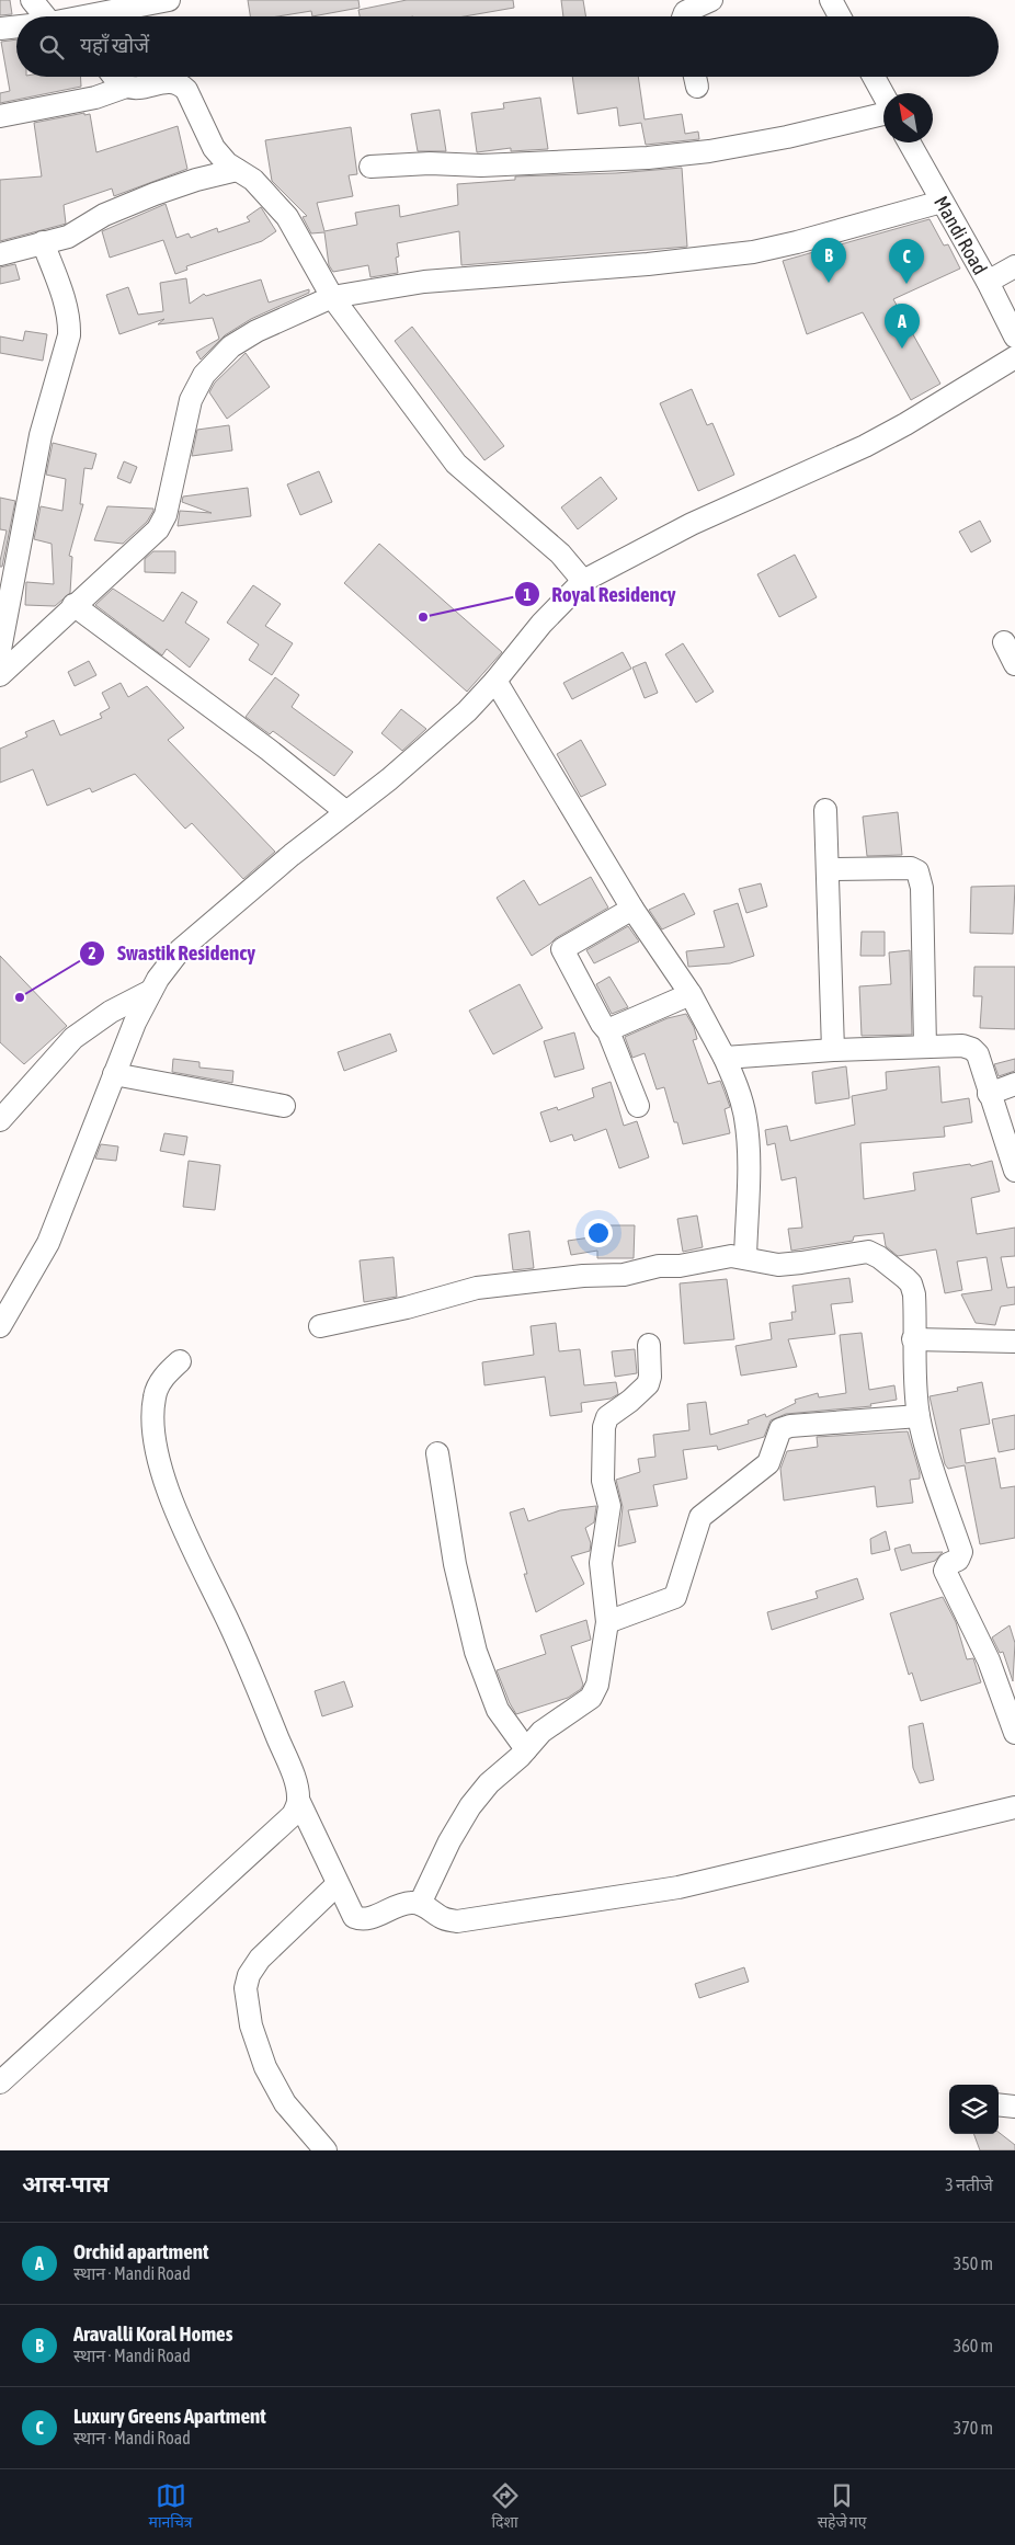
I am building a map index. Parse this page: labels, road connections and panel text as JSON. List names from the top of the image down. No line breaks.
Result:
{"streets":{"street":["Mandi Road"]},"places":["Royal Residency","Swastik Residency"],"north":"top left","page":{"search":"यहाँ खोजें","pins":["B","C","A"],"heading":["आस-पास","3 नतीजे"],"list":[{"mark":"A","name":"Orchid apartment","note":"स्थान · Mandi Road","value":"350 m"},{"mark":"B","name":"Aravalli Koral Homes","note":"स्थान · Mandi Road","value":"360 m"},{"mark":"C","name":"Luxury Greens Apartment","note":"स्थान · Mandi Road","value":"370 m"}],"nav":["मानचित्र","दिशा","सहेजे गए"]}}
